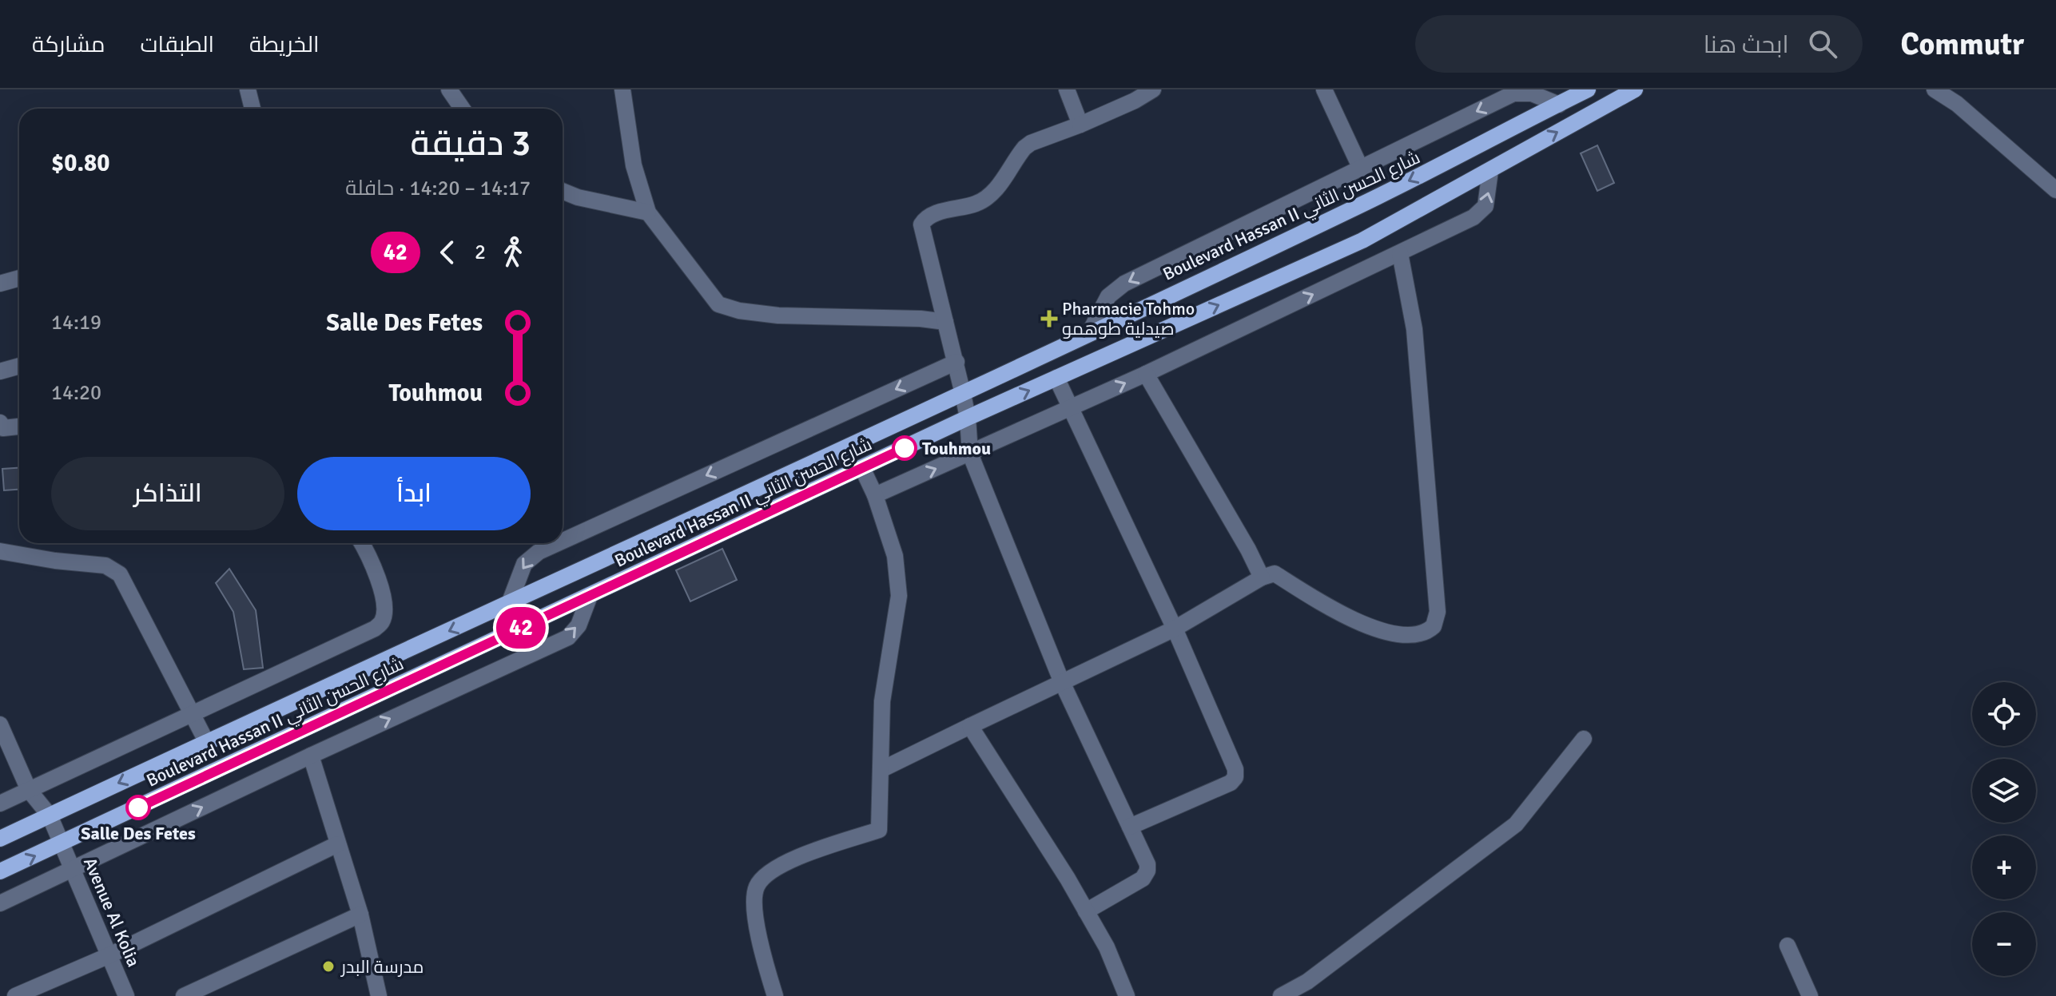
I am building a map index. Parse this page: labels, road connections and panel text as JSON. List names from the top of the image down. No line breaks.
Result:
{"streets":{"main road":["Boulevard Hassan II شارع الحسن الثاني"],"street":["Avenue Al Kolia"]},"crossings":[["Boulevard Hassan II شارع الحسن الثاني","Avenue Al Kolia"]],"places":{"health":["Pharmacie Tohmo صيدلية طوهمو"],"other":["Touhmou","Salle Des Fetes","مدرسة البدر"]},"lines":["bus line 42"],"page":{"header":"Commutr","search":"ابحث هنا","nav":["الخريطة","الطبقات","مشاركة"],"on_map":"42","heading":["3 دقيقة","14:17 – 14:20 · حافلة","$0.80"],"legs":["2","42"],"list":[{"name":"Salle Des Fetes","value":"14:19"},{"name":"Touhmou","value":"14:20"}],"buttons":["ابدأ","التذاكر"],"map_buttons":["+","−"]}}
